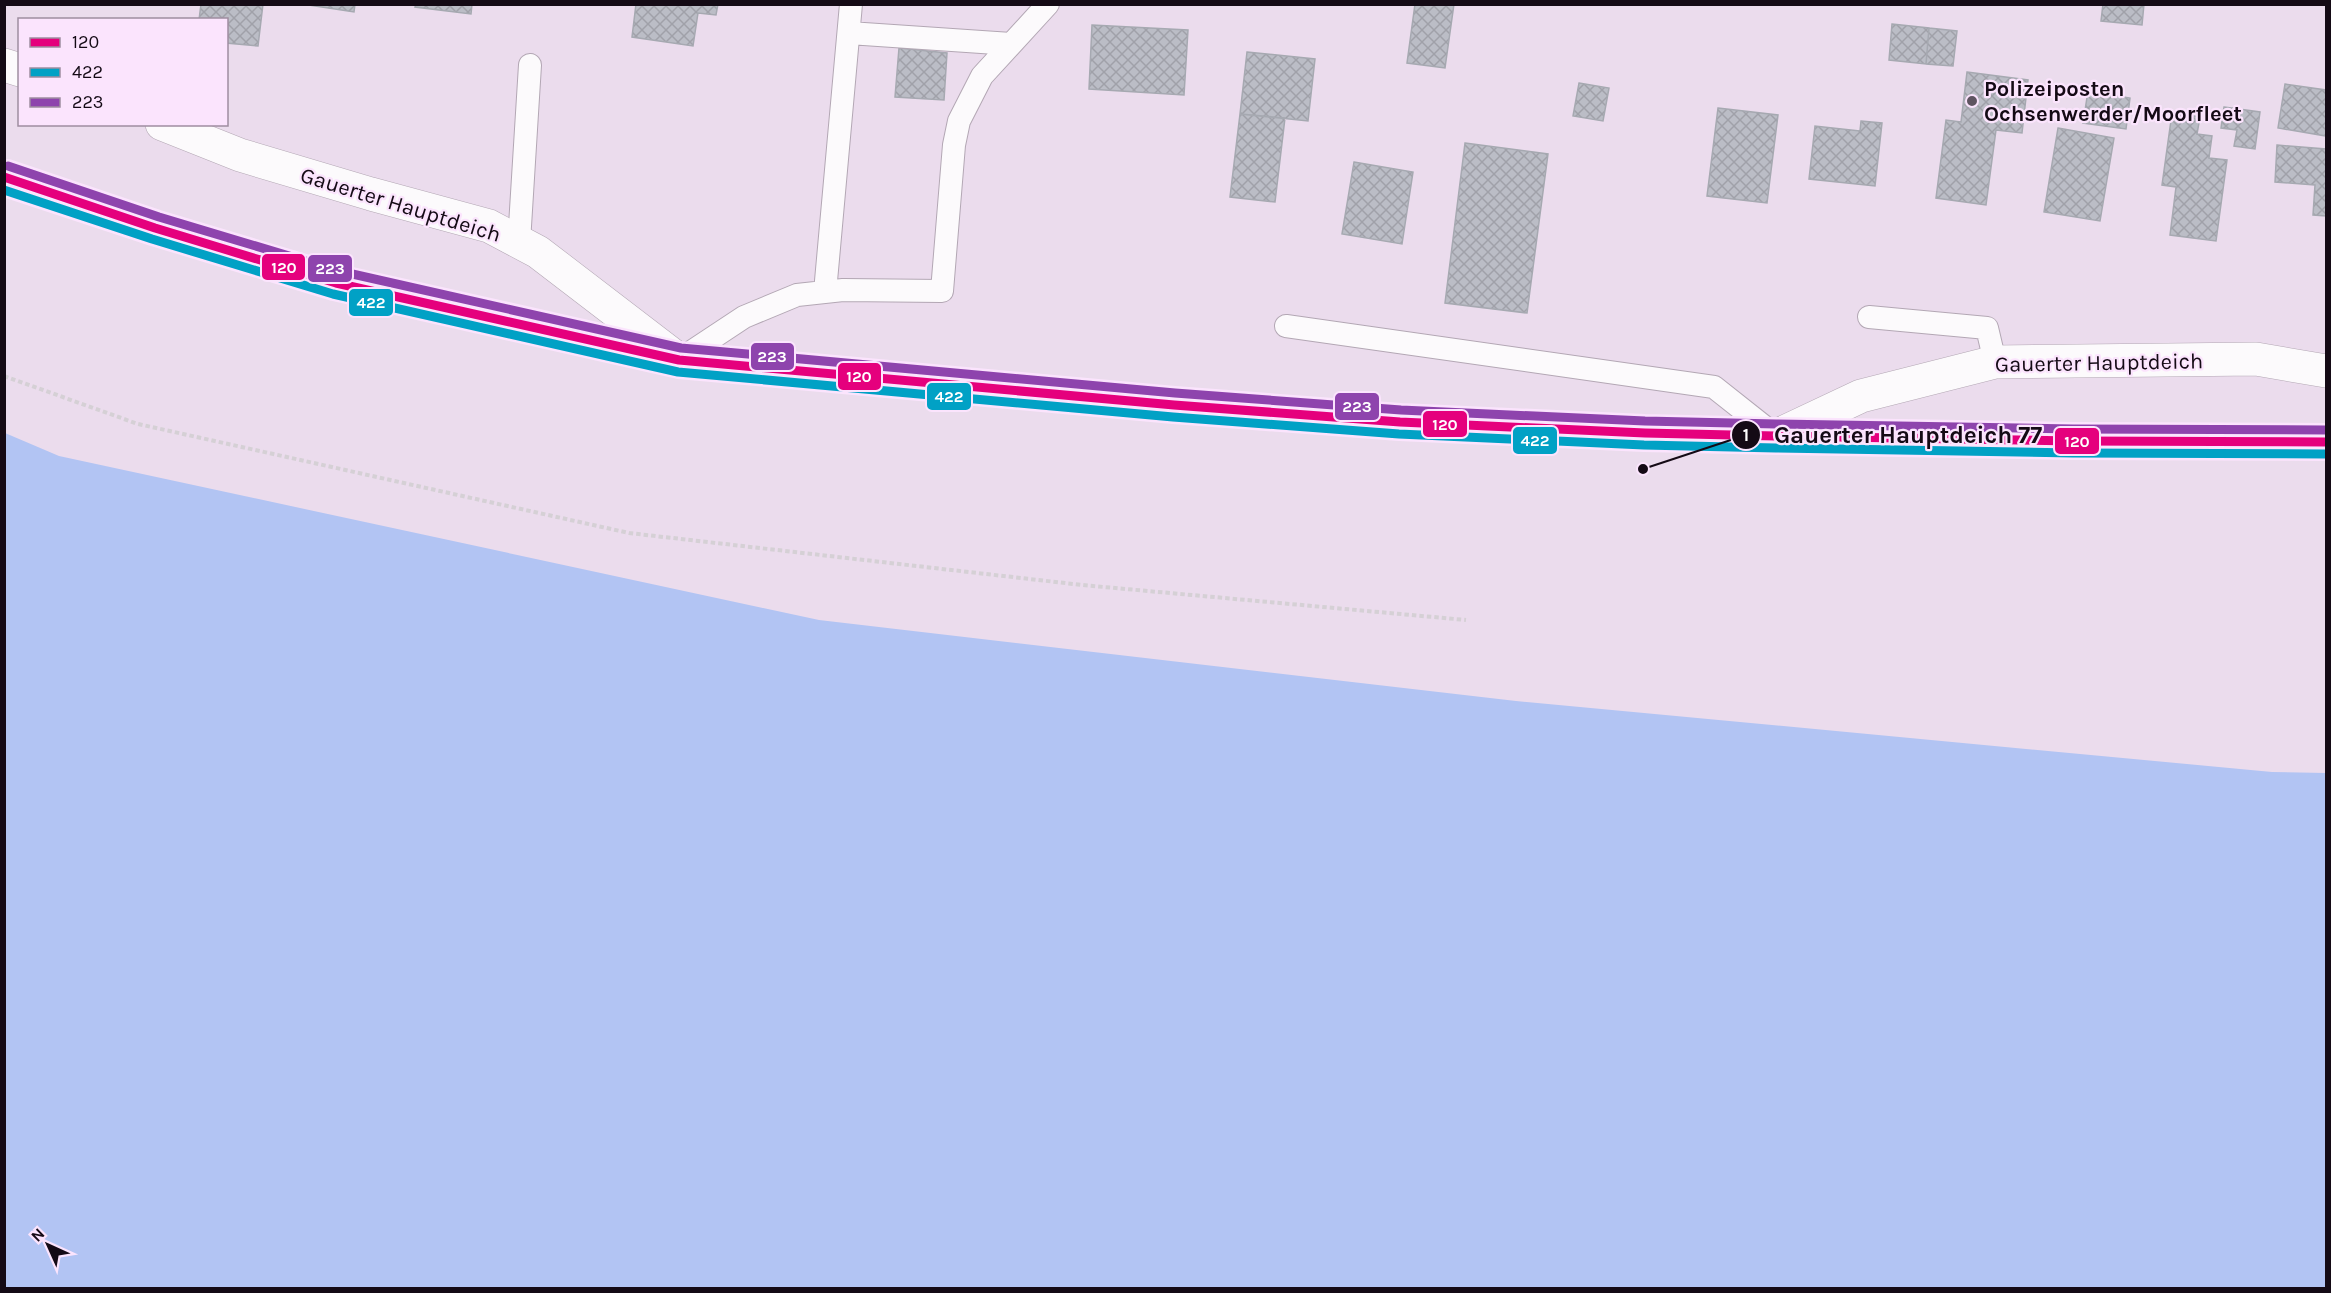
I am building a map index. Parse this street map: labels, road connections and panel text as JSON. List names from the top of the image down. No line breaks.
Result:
{"streets":{"street":["Gauerter Hauptdeich"]},"places":["Polizeiposten Ochsenwerder/Moorfleet","Gauerter Hauptdeich 77"],"lines":["transit line 223","transit line 120","transit line 422"],"legend":["120","422","223"],"north":"top left"}
